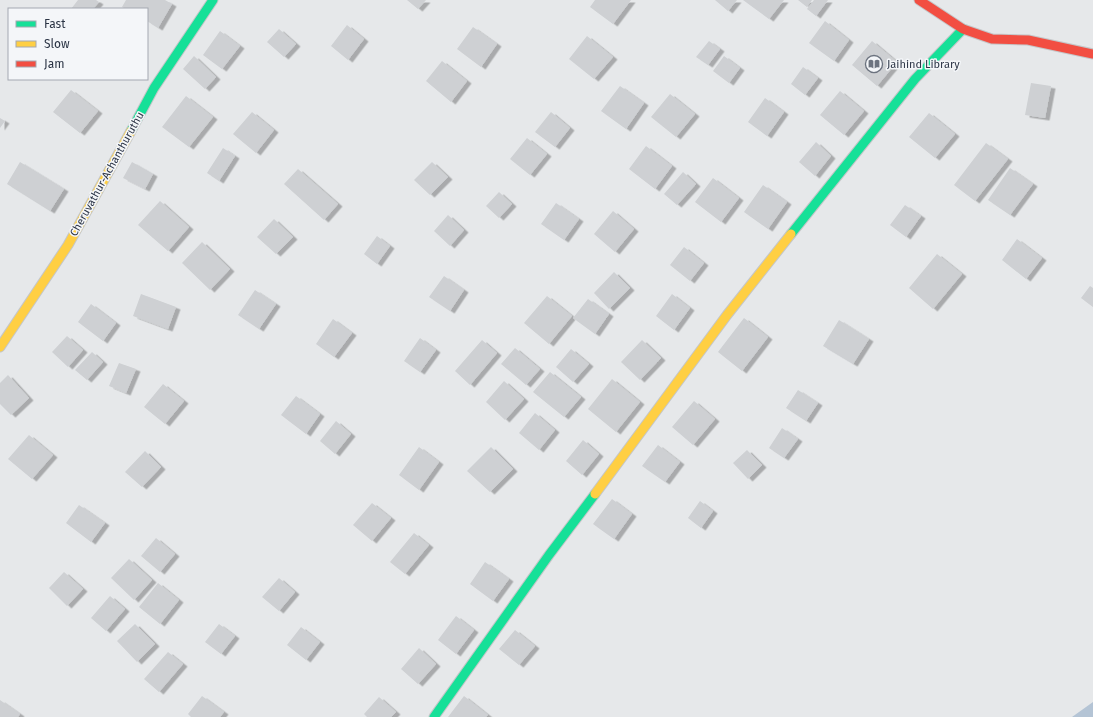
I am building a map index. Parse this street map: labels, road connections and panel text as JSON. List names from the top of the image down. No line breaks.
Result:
{"streets":{"street":["Cheruvathur-Achanthuruthu"]},"places":{"library":["Jaihind Library"]},"legend":["Fast","Slow","Jam"]}
